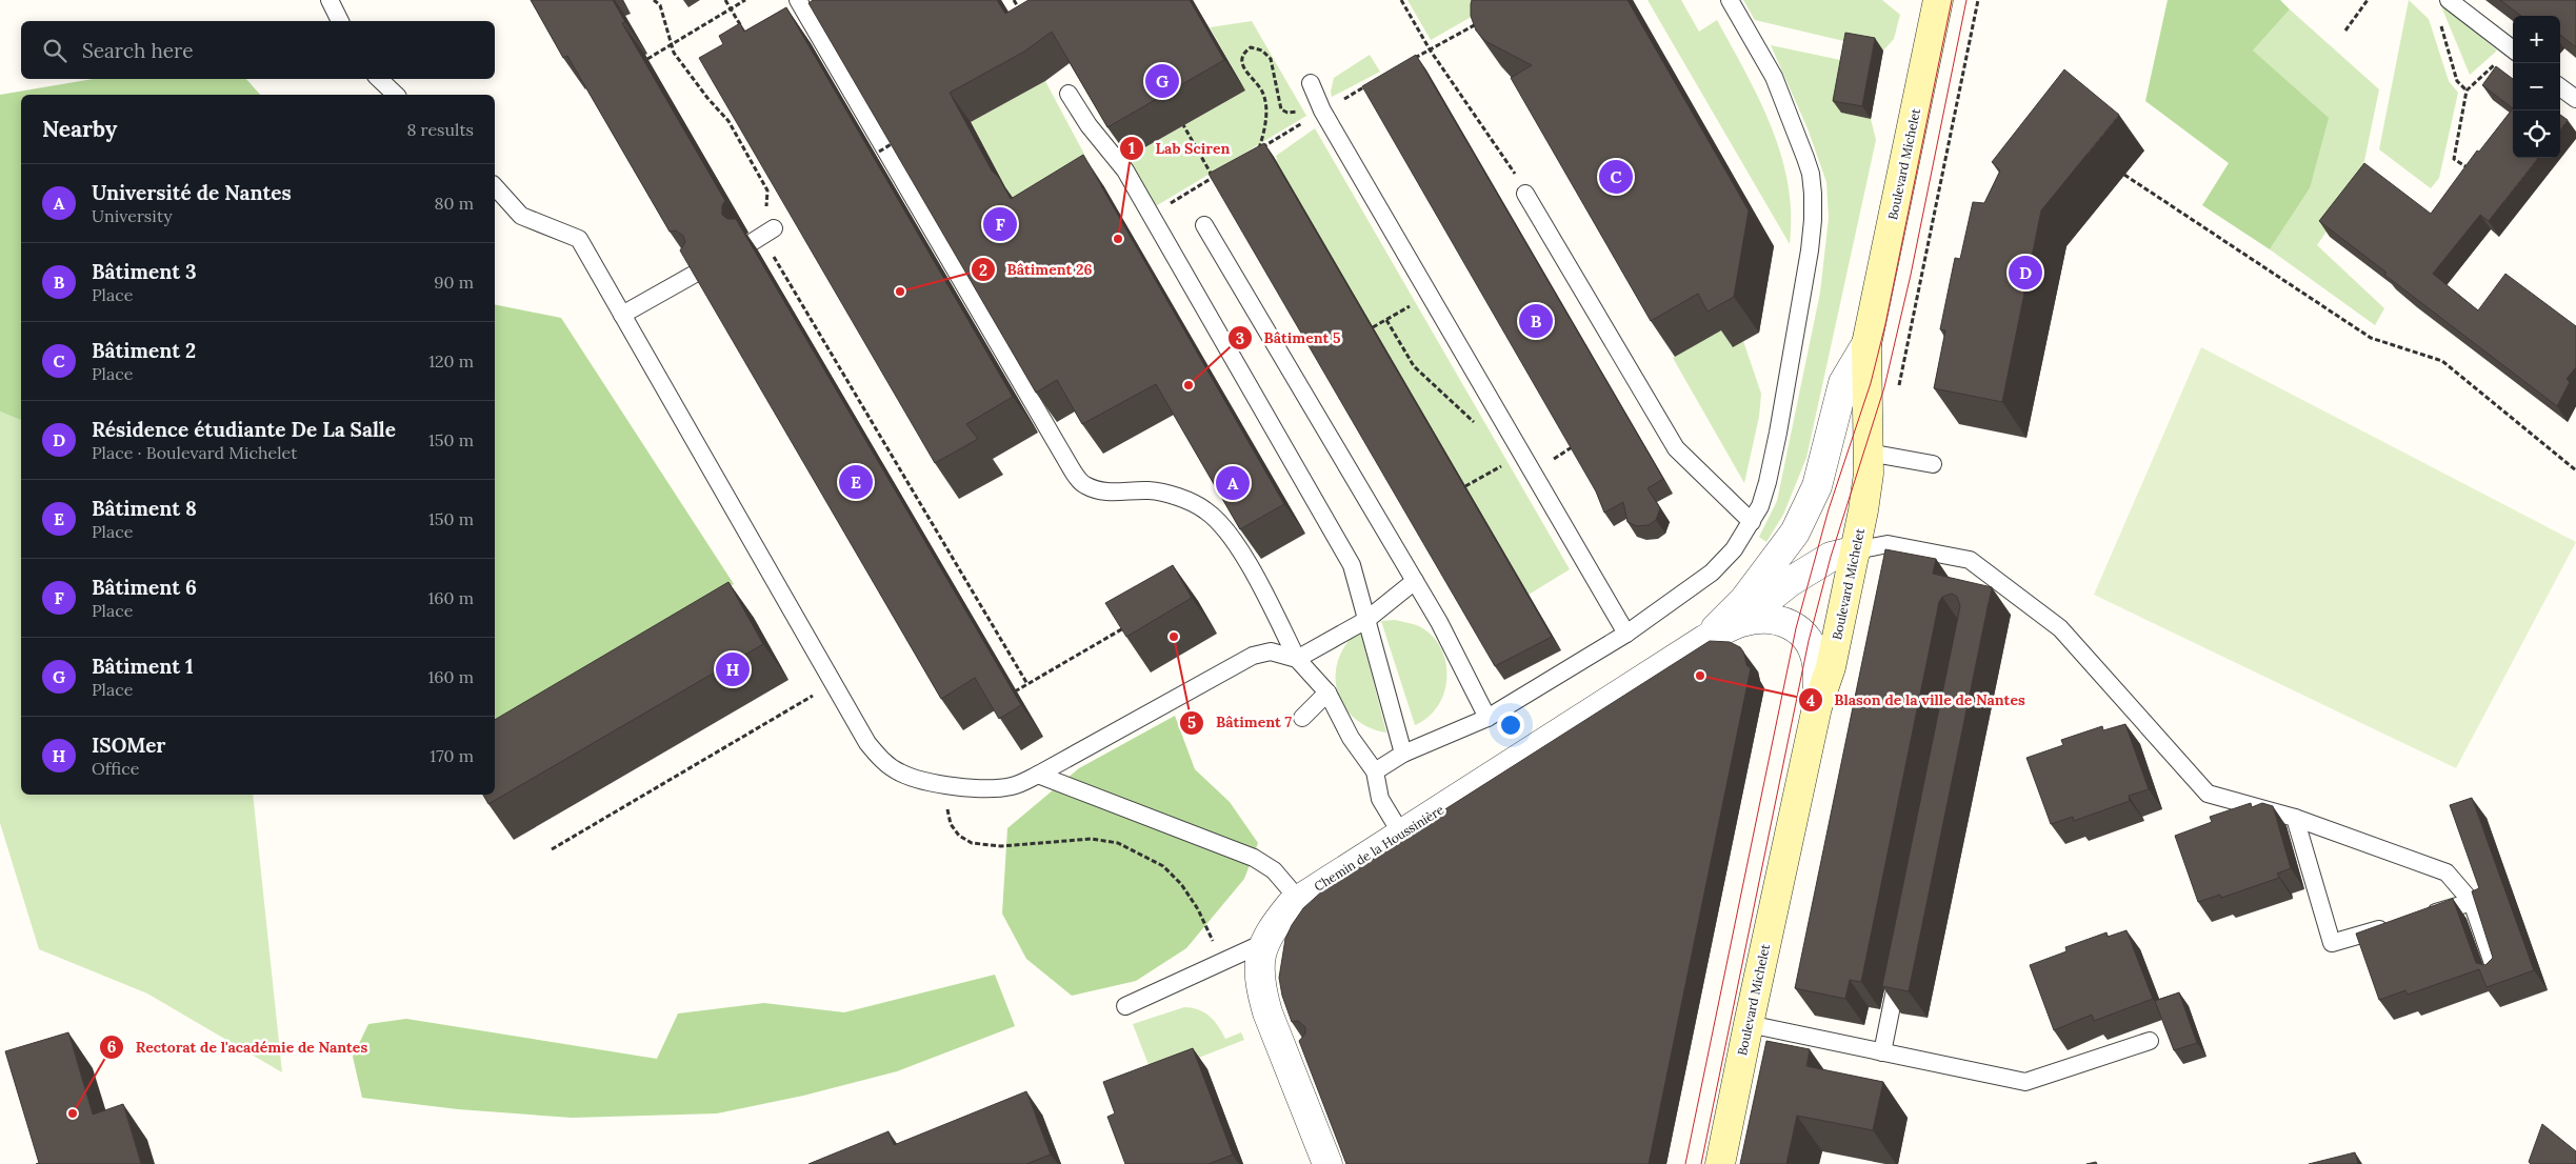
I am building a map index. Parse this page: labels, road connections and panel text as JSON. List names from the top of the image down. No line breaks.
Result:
{"streets":{"street":["Boulevard Michelet","Chemin de la Houssinière"]},"crossings":[["Boulevard Michelet","Chemin de la Houssinière"]],"places":["Lab Sciren","Bâtiment 26","Bâtiment 5","Bâtiment 7","Blason de la ville de Nantes","Rectorat de l'académie de Nantes"],"page":{"map_buttons":["+","−"],"search":"Search here","pins":["G","C","F","D","B","E","A","H"],"heading":["Nearby","8 results"],"list":[{"mark":"A","name":"Université de Nantes","note":"University","value":"80 m"},{"mark":"B","name":"Bâtiment 3","note":"Place","value":"90 m"},{"mark":"C","name":"Bâtiment 2","note":"Place","value":"120 m"},{"mark":"D","name":"Résidence étudiante De La Salle","note":"Place · Boulevard Michelet","value":"150 m"},{"mark":"E","name":"Bâtiment 8","note":"Place","value":"150 m"},{"mark":"F","name":"Bâtiment 6","note":"Place","value":"160 m"},{"mark":"G","name":"Bâtiment 1","note":"Place","value":"160 m"},{"mark":"H","name":"ISOMer","note":"Office","value":"170 m"}]}}
